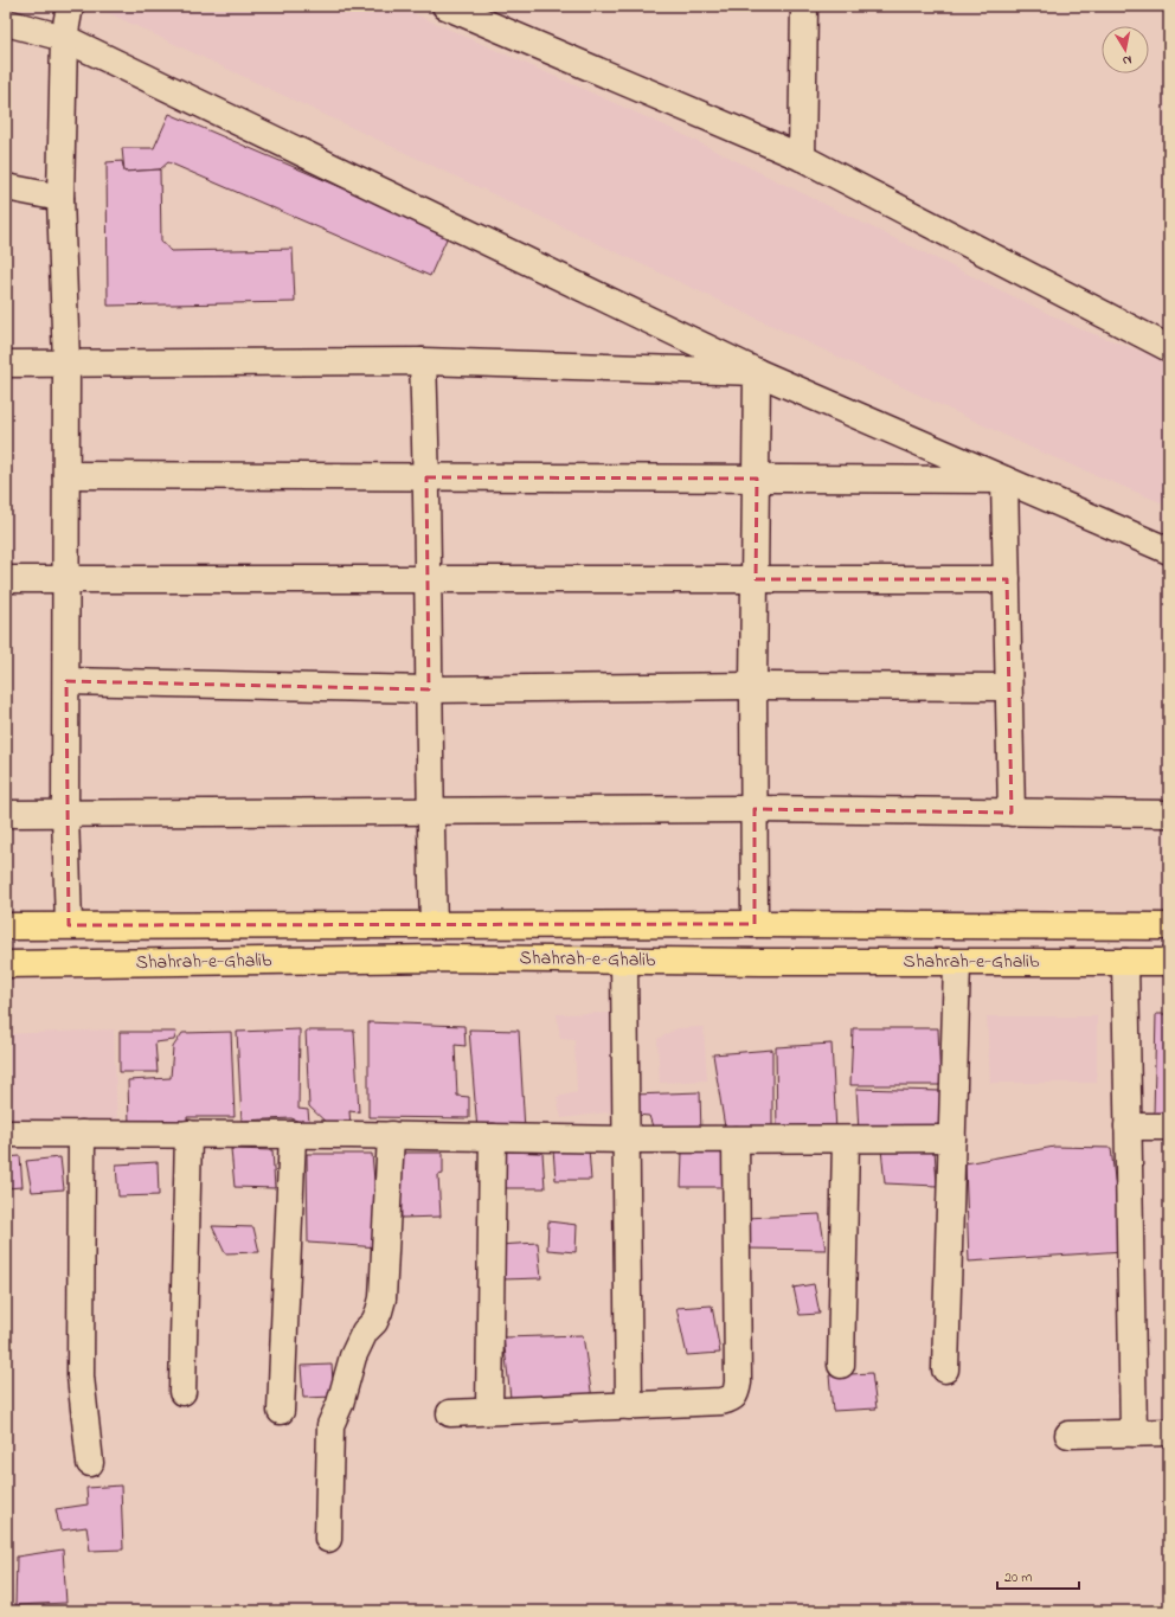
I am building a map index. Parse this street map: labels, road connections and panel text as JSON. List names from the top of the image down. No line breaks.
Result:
{"streets":{"main road":["Shahrah-e-Ghalib"]},"scale_bar":"20 m","north":"bottom"}
